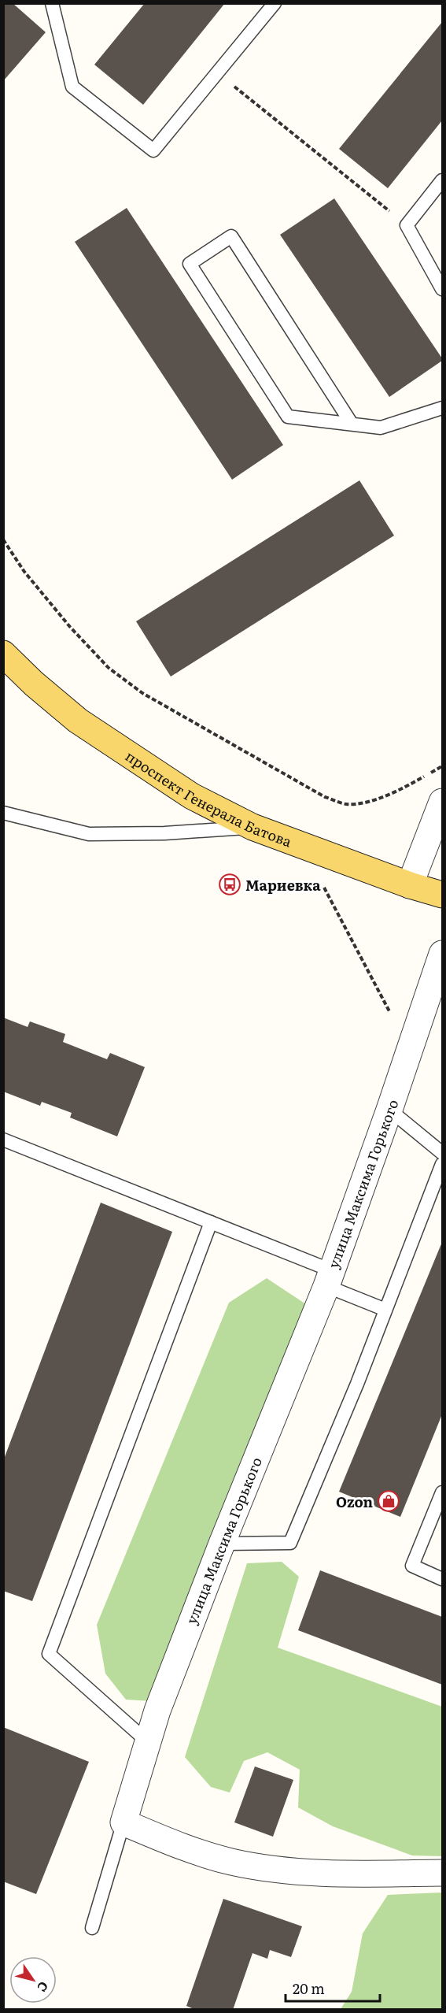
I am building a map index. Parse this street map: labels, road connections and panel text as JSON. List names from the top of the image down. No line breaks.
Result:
{"streets":{"main road":["проспект Генерала Батова"],"street":["улица Максима Горького"]},"places":{"bus stop":["Мариевка"],"shop":["Ozon"]},"scale_bar":"20 m","north":"bottom right"}
